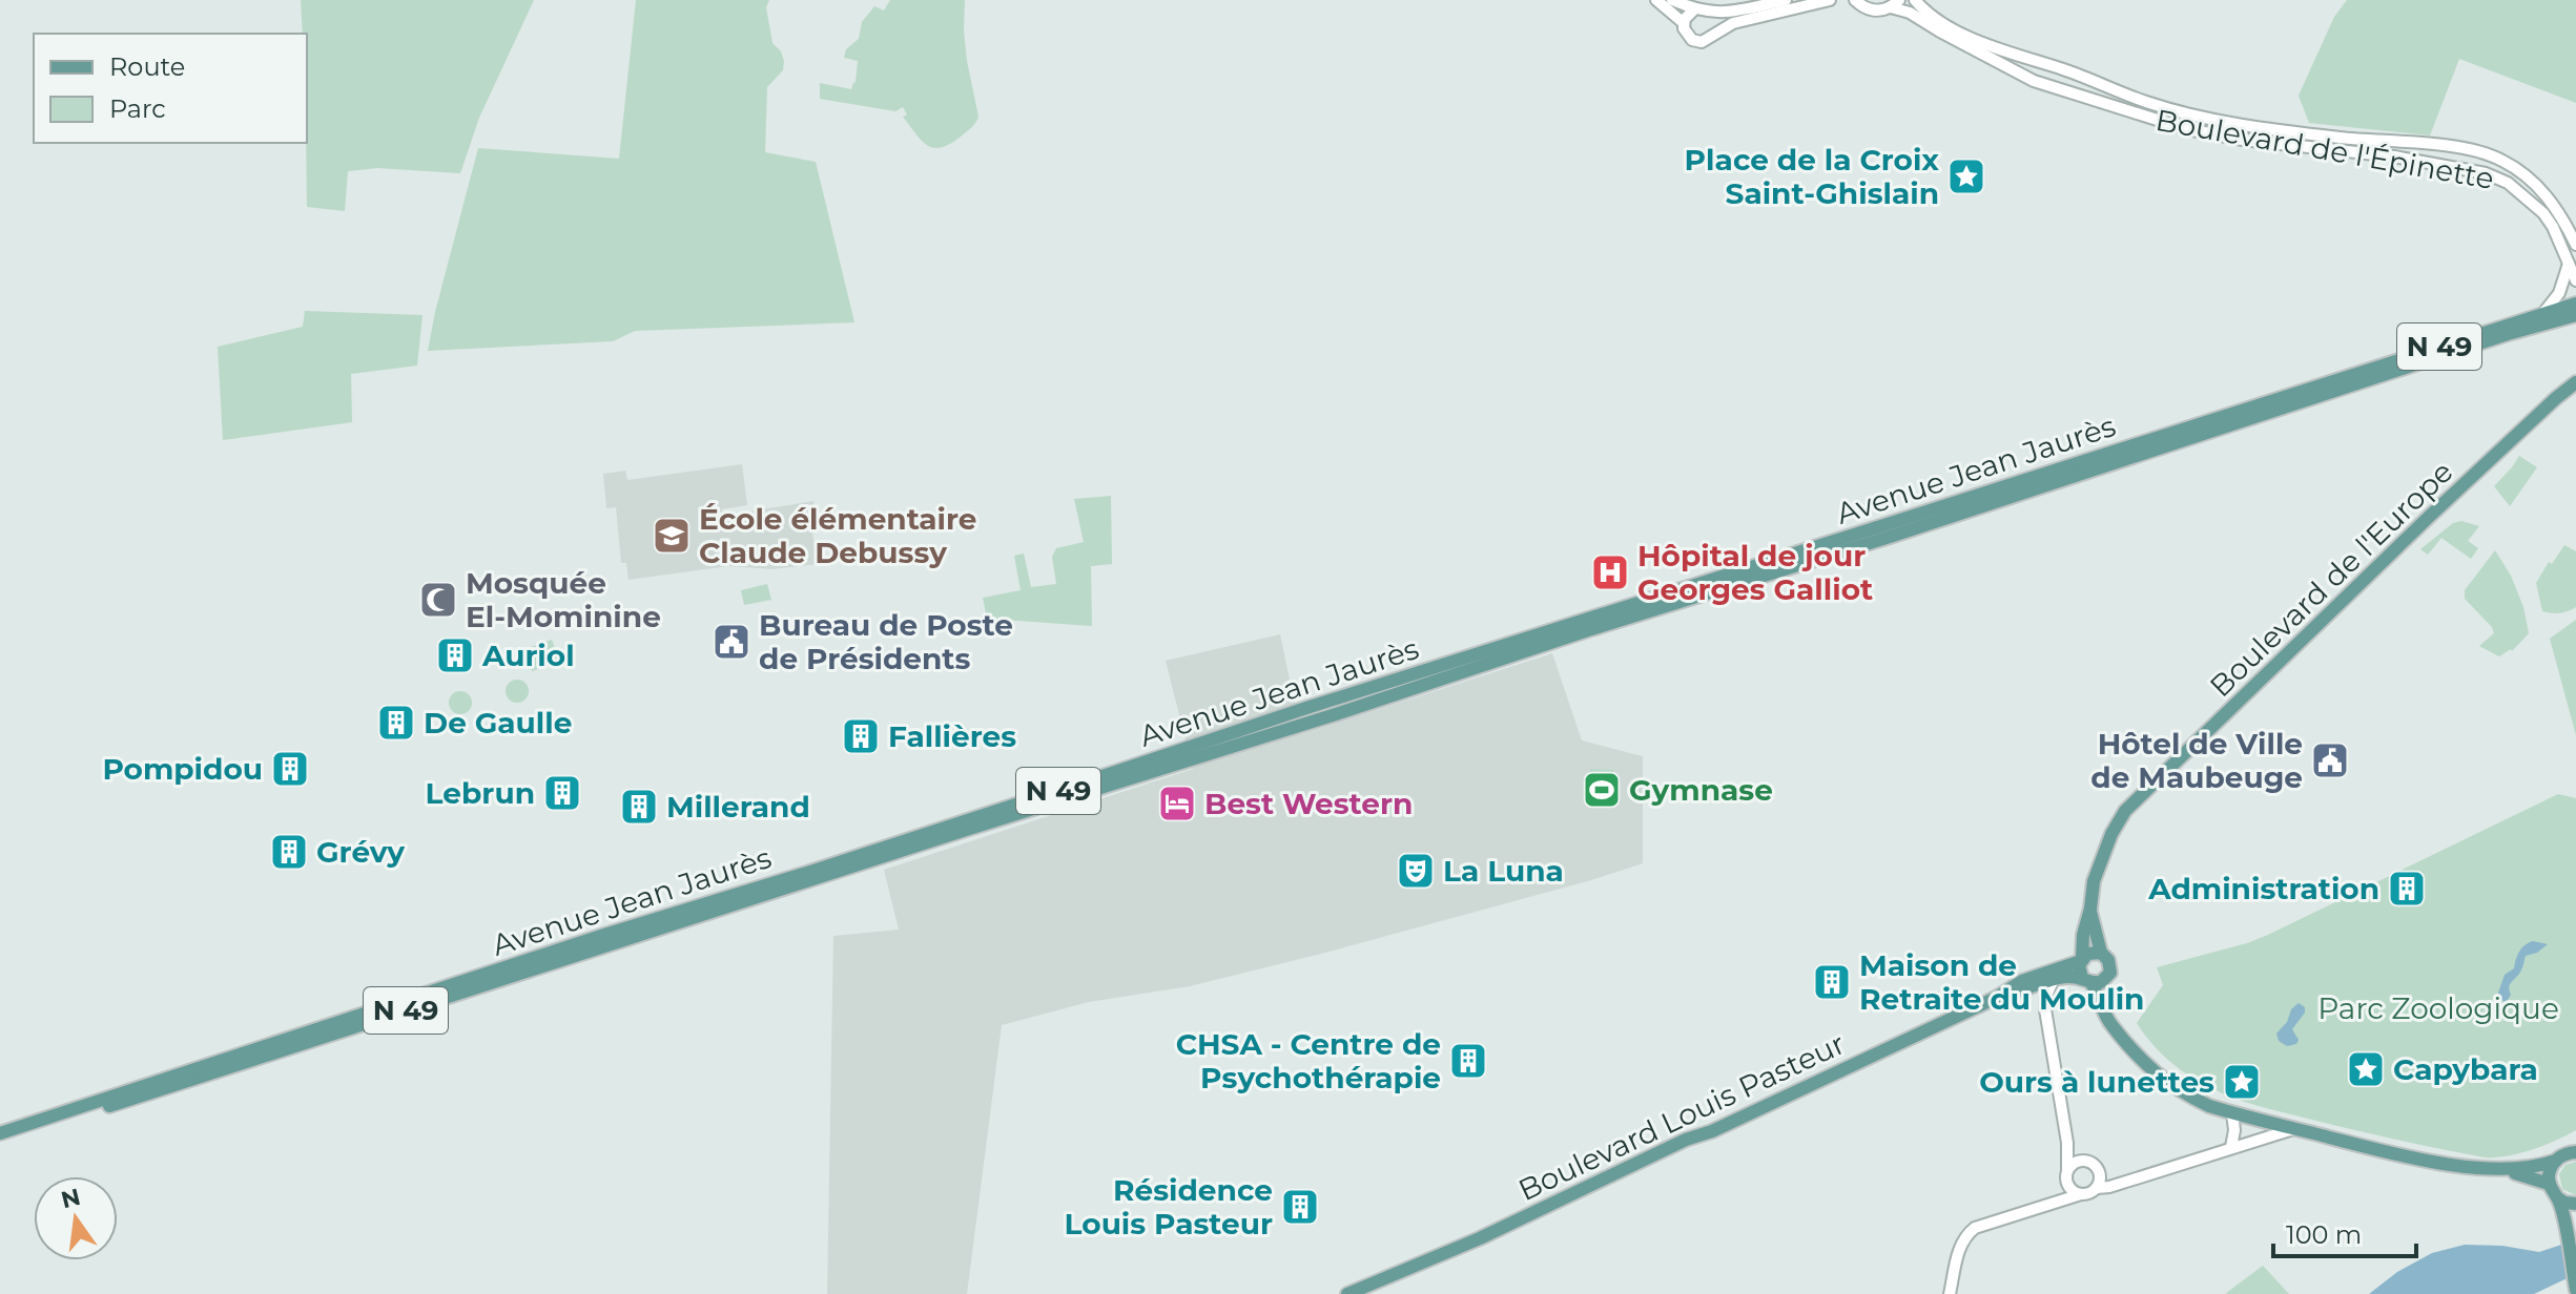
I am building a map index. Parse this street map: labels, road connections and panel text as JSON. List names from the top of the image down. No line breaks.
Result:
{"streets":{"main road":["N 49","Avenue Jean Jaurès","Boulevard de l'Europe","Boulevard Louis Pasteur"],"street":["Boulevard de l'Épinette"]},"crossings":[["Boulevard de l'Europe","Boulevard Louis Pasteur"]],"parks":["Parc Zoologique"],"places":{"place":["Place de la Croix Saint-Ghislain","Capybara","Ours à lunettes"],"school or university":["École élémentaire Claude Debussy"],"hospital":["Hôpital de jour Georges Galliot"],"mosque":["Mosquée El-Mominine"],"public building":["Bureau de Poste de Présidents","Hôtel de Ville de Maubeuge"],"building":["Auriol","De Gaulle","Fallières","Pompidou","Lebrun","Millerand","Grévy","Administration","Maison de Retraite du Moulin","CHSA - Centre de Psychothérapie","Résidence Louis Pasteur"],"sports":["Gymnase"],"hotel":["Best Western"],"theatre":["La Luna"]},"legend":["Route","Parc"],"scale_bar":"100 m","north":"top"}
